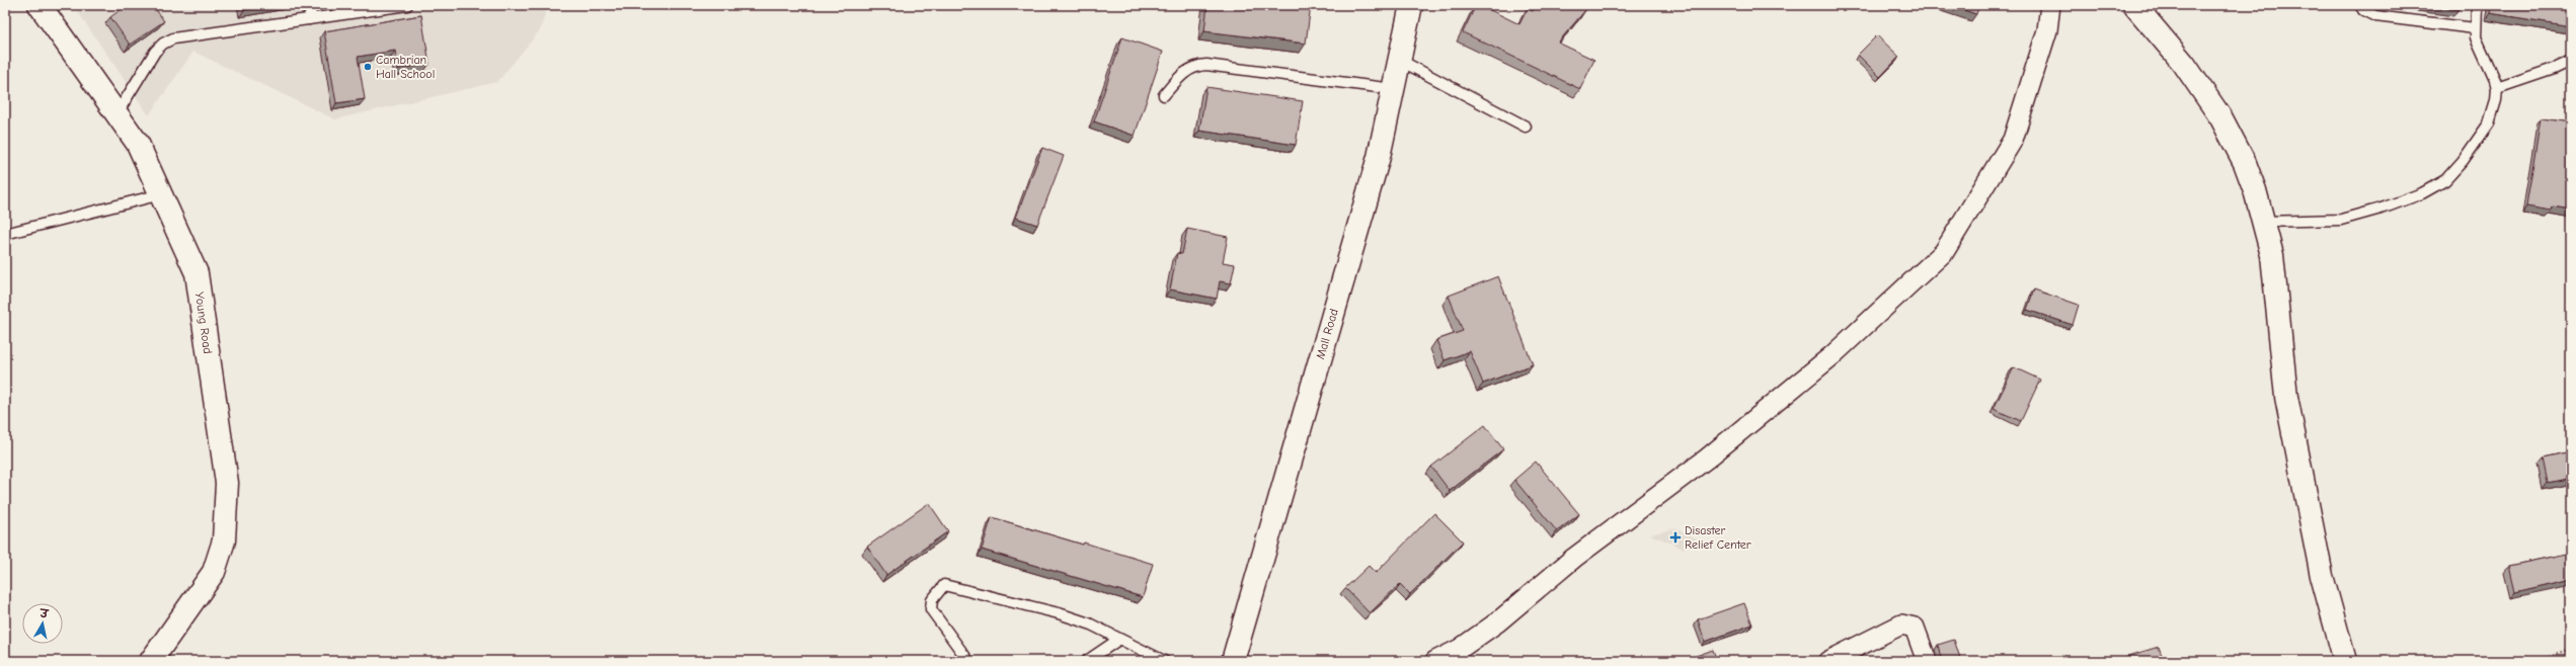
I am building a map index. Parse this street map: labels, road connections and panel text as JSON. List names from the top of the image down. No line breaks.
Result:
{"streets":{"street":["Young Road","Mall Road"]},"places":{"other":["Cambrian Hall School"],"health":["Disaster Relief Center"]},"north":"top"}
